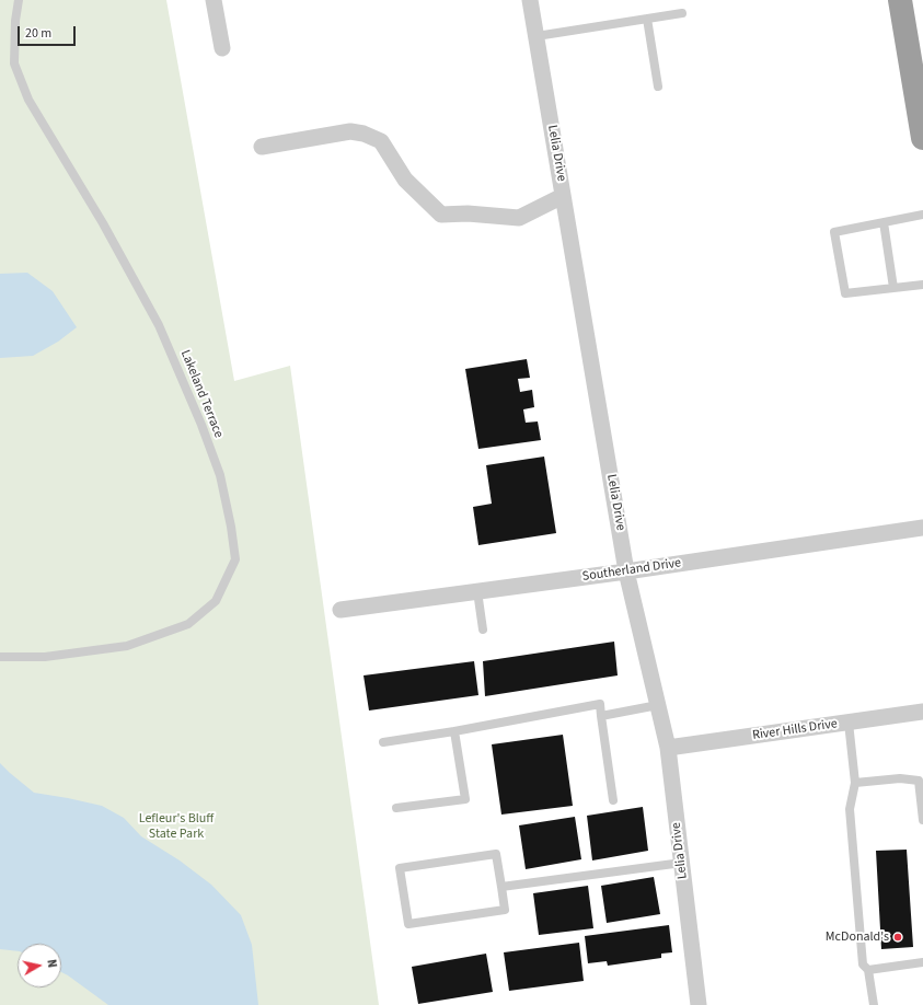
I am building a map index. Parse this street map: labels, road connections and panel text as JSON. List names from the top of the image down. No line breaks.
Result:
{"streets":{"street":["Lelia Drive","Southerland Drive","River Hills Drive"],"lane":["Lakeland Terrace"]},"crossings":[["Lelia Drive","Southerland Drive"],["Lelia Drive","River Hills Drive"]],"parks":["Lefleur's Bluff State Park"],"places":["McDonald's"],"scale_bar":"20 m","north":"right"}
